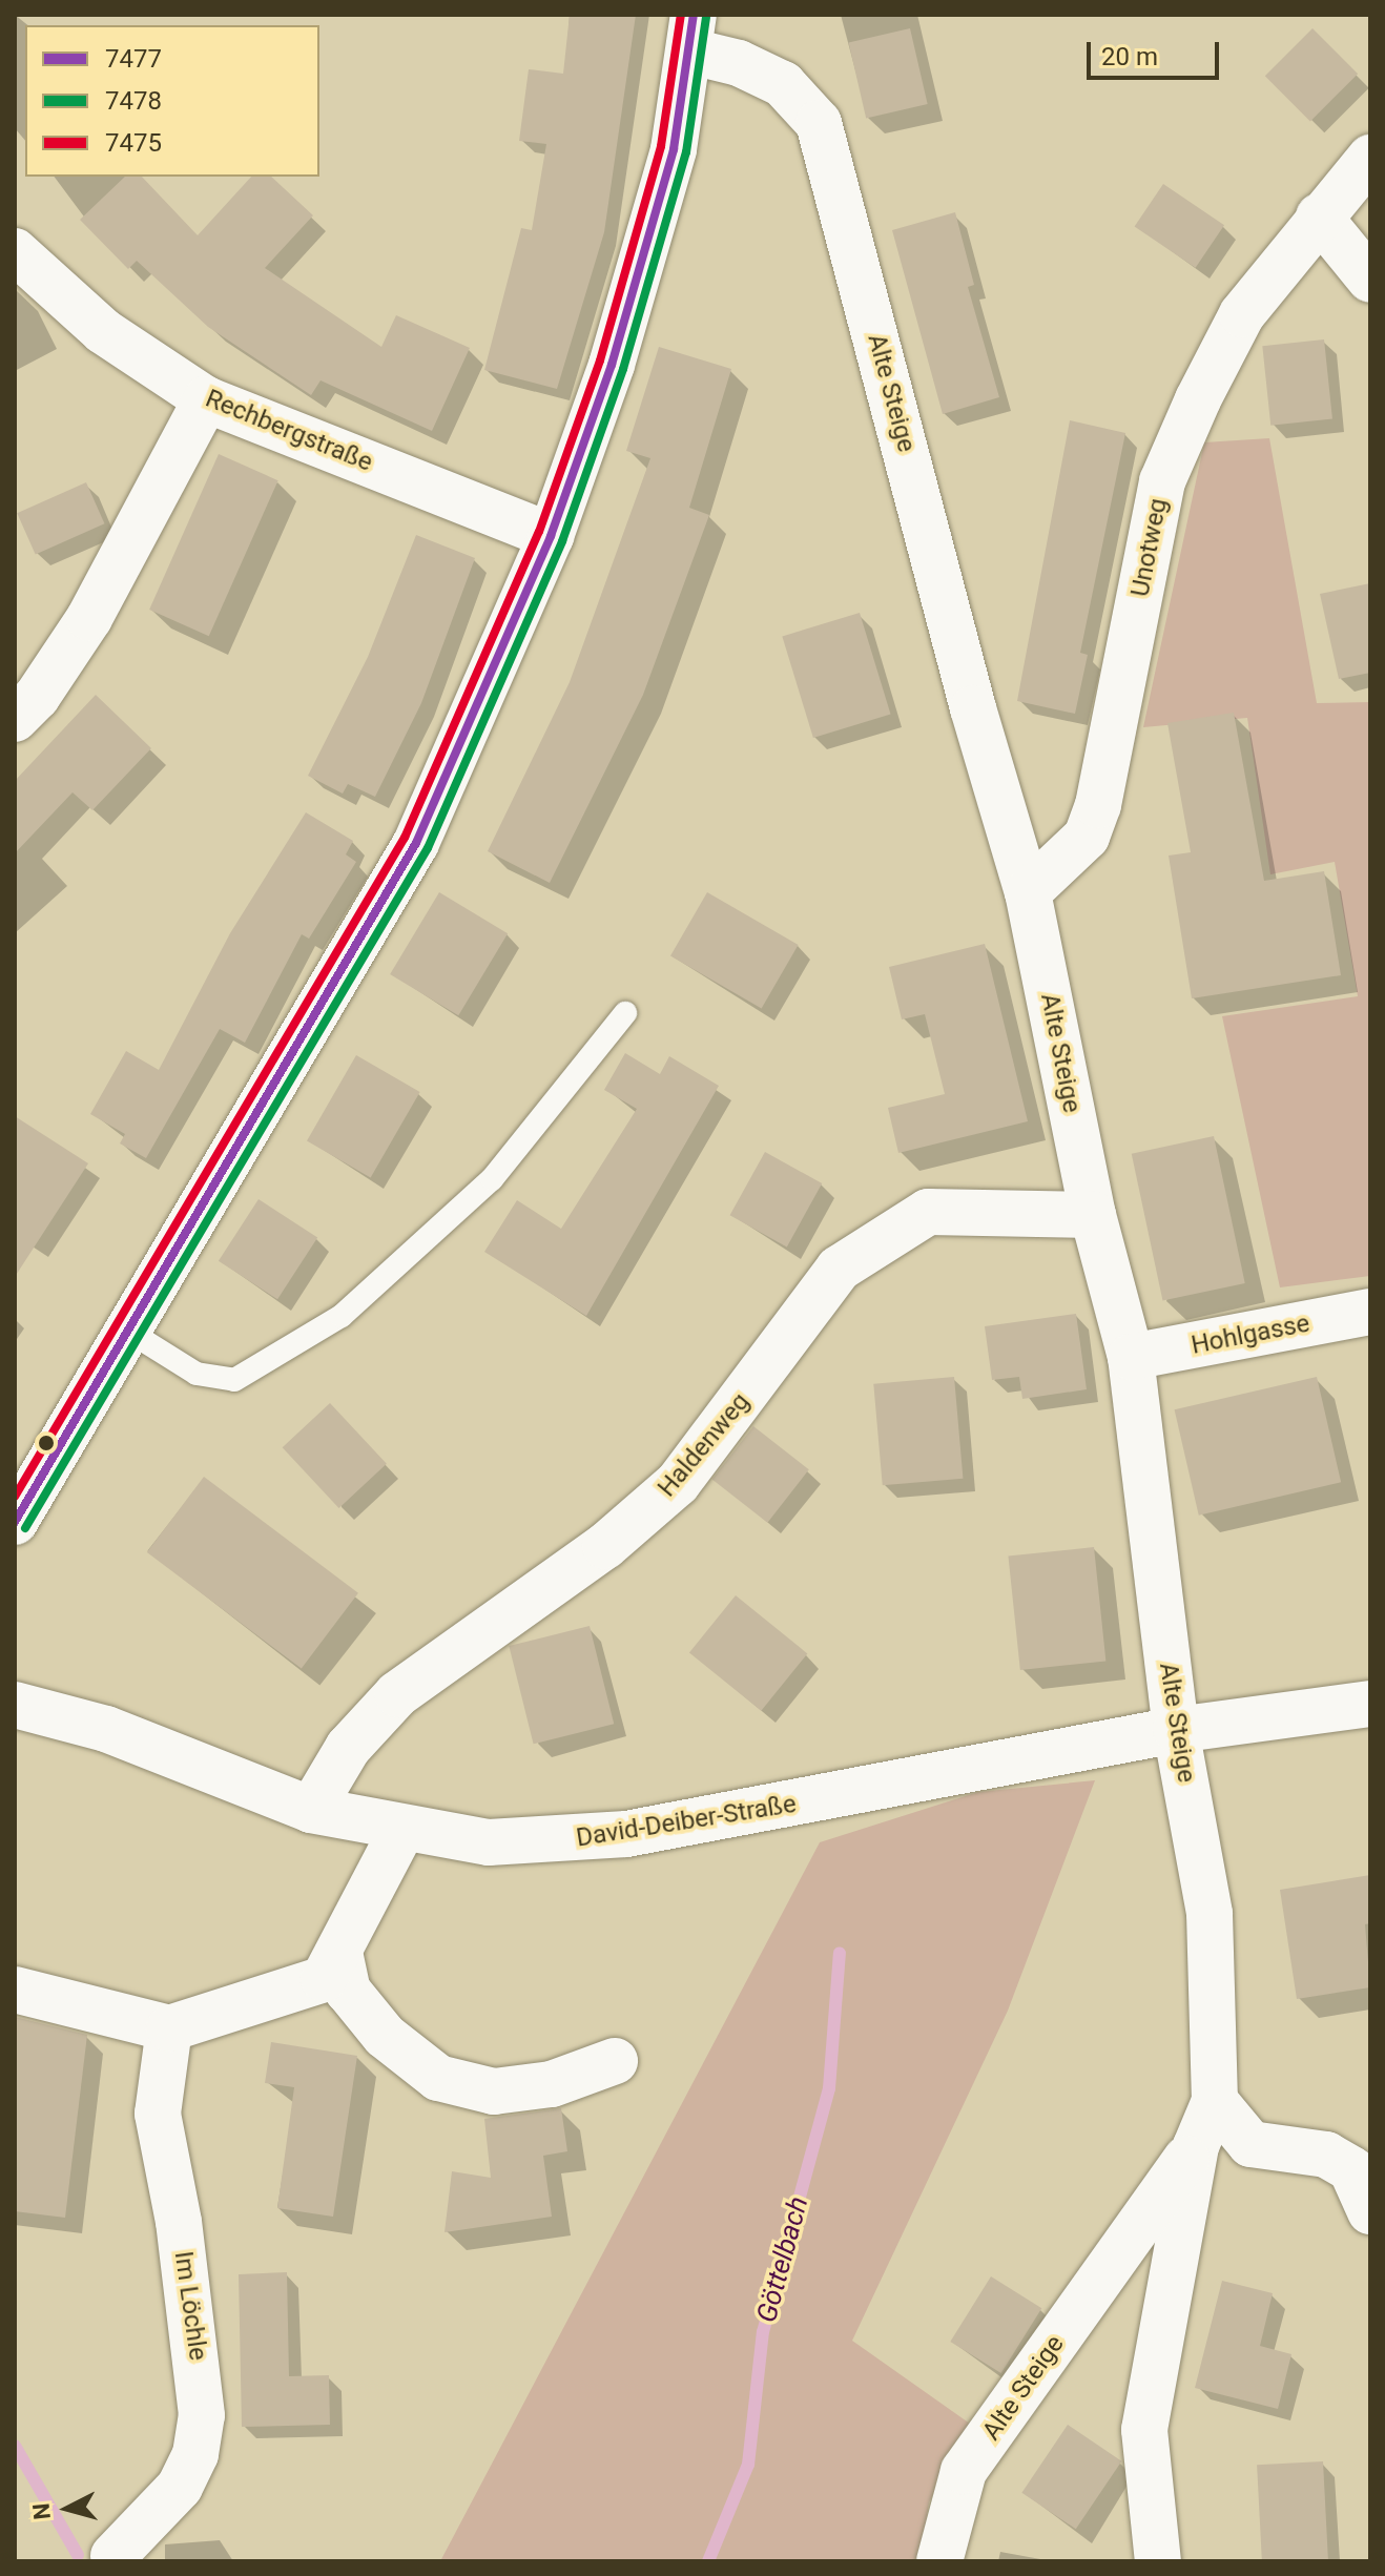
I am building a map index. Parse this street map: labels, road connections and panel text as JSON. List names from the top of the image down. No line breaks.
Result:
{"streets":{"street":["Alte Steige","Rechbergstraße","Unotweg","Hohlgasse","Haldenweg","David-Deiber-Straße","Im Löchle"]},"crossings":[["Alte Steige","Unotweg"],["Alte Steige","Hohlgasse"],["Alte Steige","Haldenweg"],["Alte Steige","David-Deiber-Straße"],["Haldenweg","David-Deiber-Straße"]],"water":["Göttelbach"],"lines":["transit line 7477","transit line 7475","transit line 7478"],"legend":["7477","7478","7475"],"scale_bar":"20 m","north":"left"}
